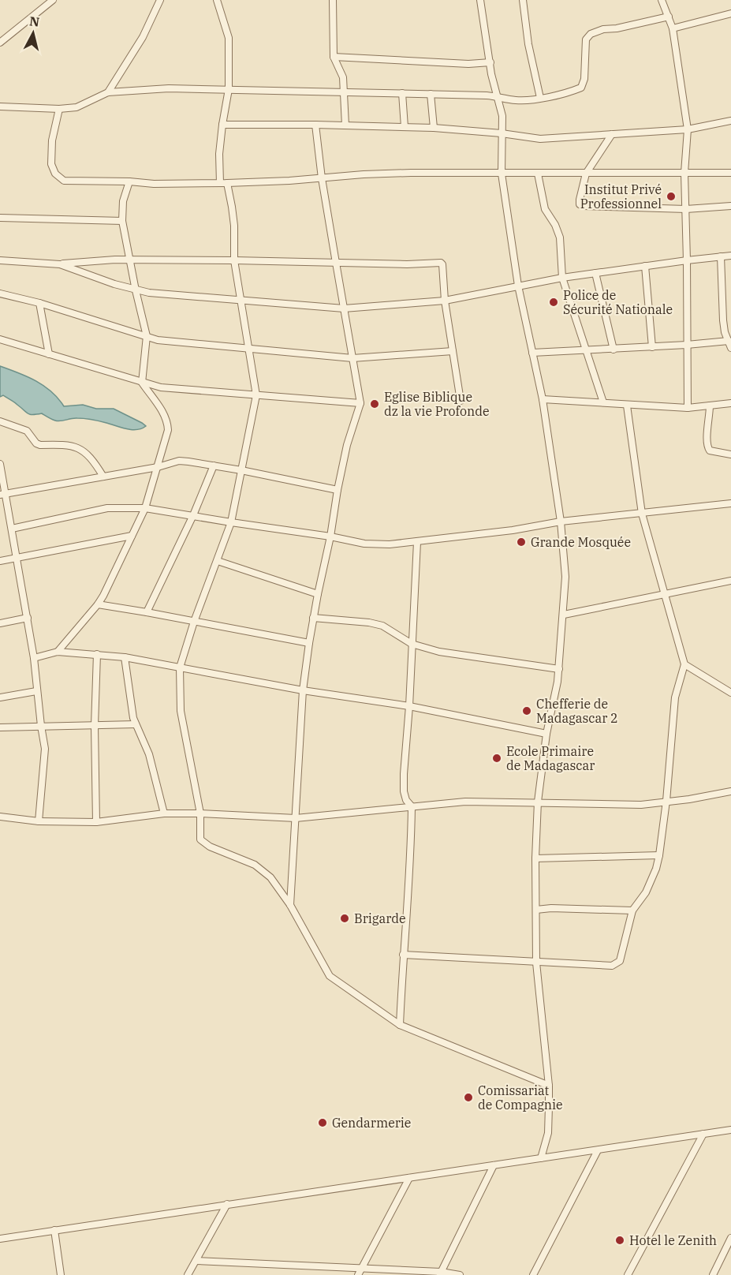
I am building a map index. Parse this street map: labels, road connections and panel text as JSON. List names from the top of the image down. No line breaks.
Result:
{"places":["Institut Privé Professionnel","Police de Sécurité Nationale","Eglise Biblique dz la vie Profonde","Grande Mosquée","Chefferie de Madagascar 2","Ecole Primaire de Madagascar","Brigarde","Comissariat de Compagnie","Gendarmerie","Hotel le Zenith"],"north":"top"}
